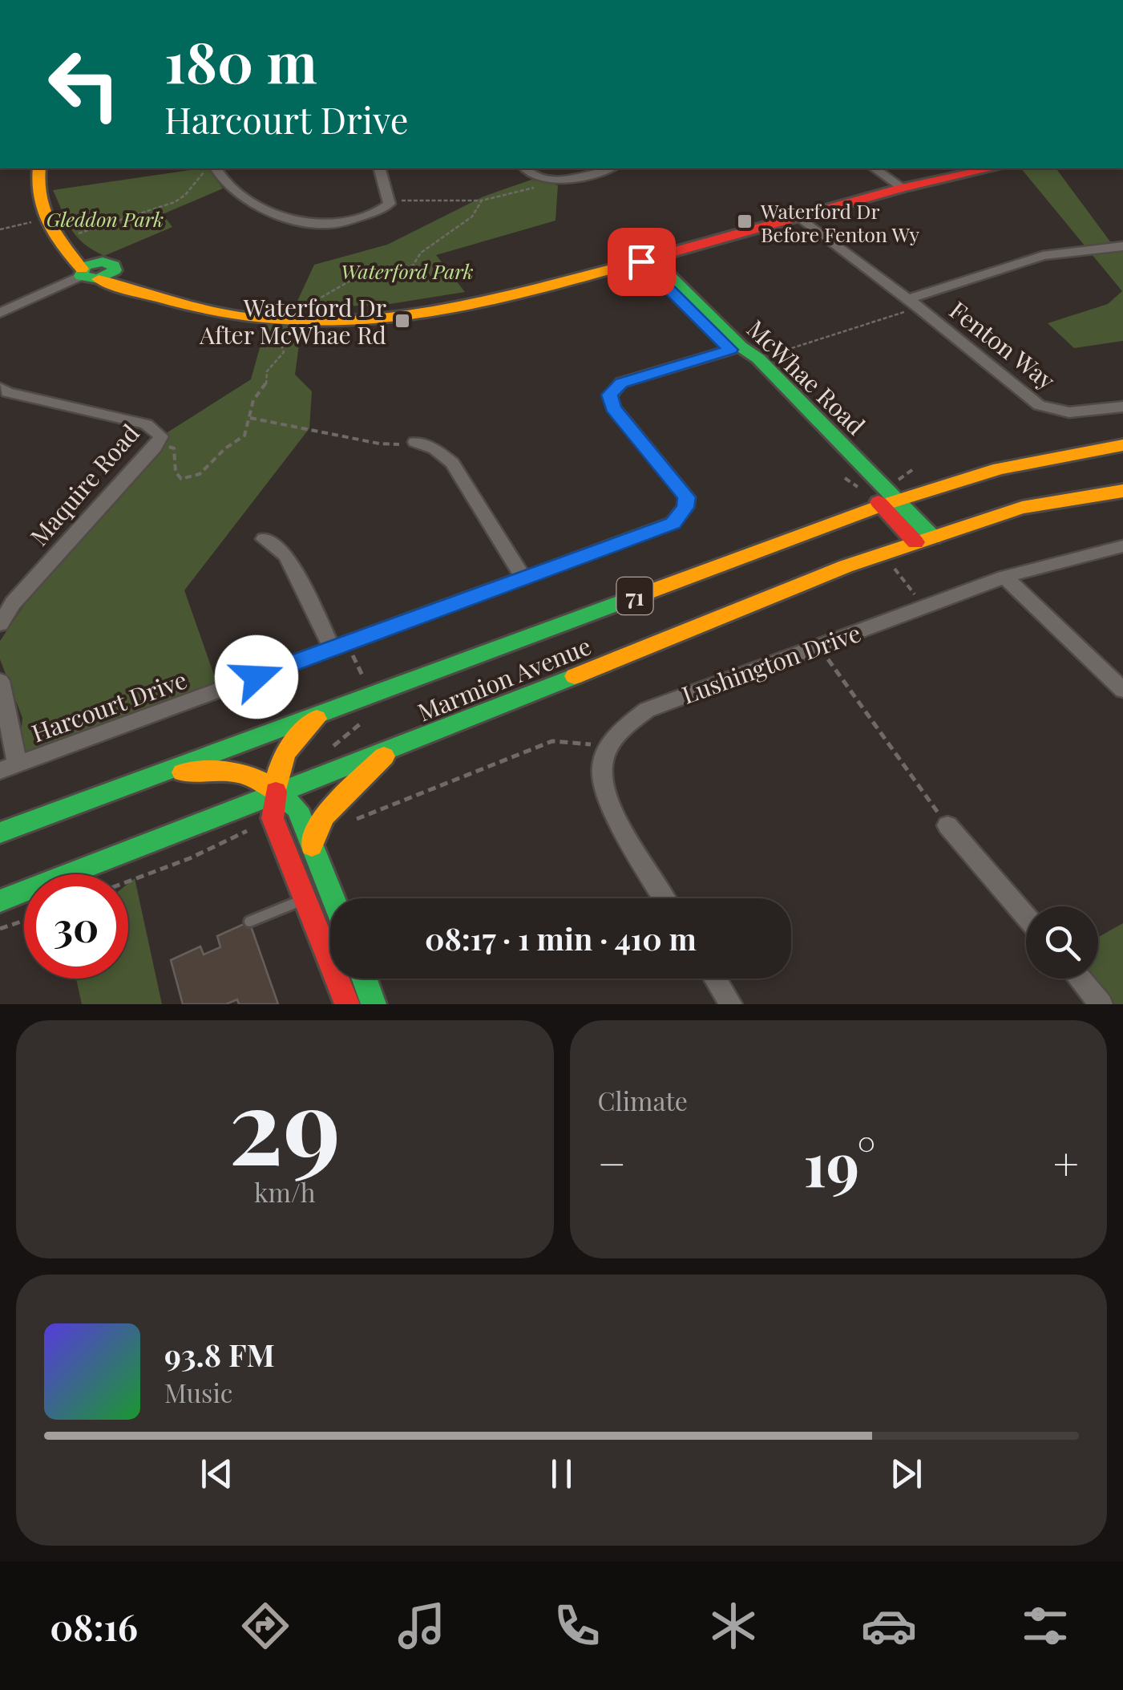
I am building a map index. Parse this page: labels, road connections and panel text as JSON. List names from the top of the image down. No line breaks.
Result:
{"streets":{"main road":["McWhae Road","71","Marmion Avenue"],"street":["Fenton Way","Maquire Road","Lushington Drive","Harcourt Drive"]},"crossings":[["McWhae Road","Marmion Avenue"],["McWhae Road","Harcourt Drive"]],"parks":["Gleddon Park","Waterford Park"],"places":{"transit":["Waterford Dr Before Fenton Wy","Waterford Dr After McWhae Rd"]},"page":{"turn":["180 m","Harcourt Drive"],"limit":"30","trip":"08:17 · 1 min · 410 m","tile":[["29","km/h"],"Climate"],"heat":["−","19°","+"],"song":["93.8 FM","Music"],"tabs":"08:16"}}
